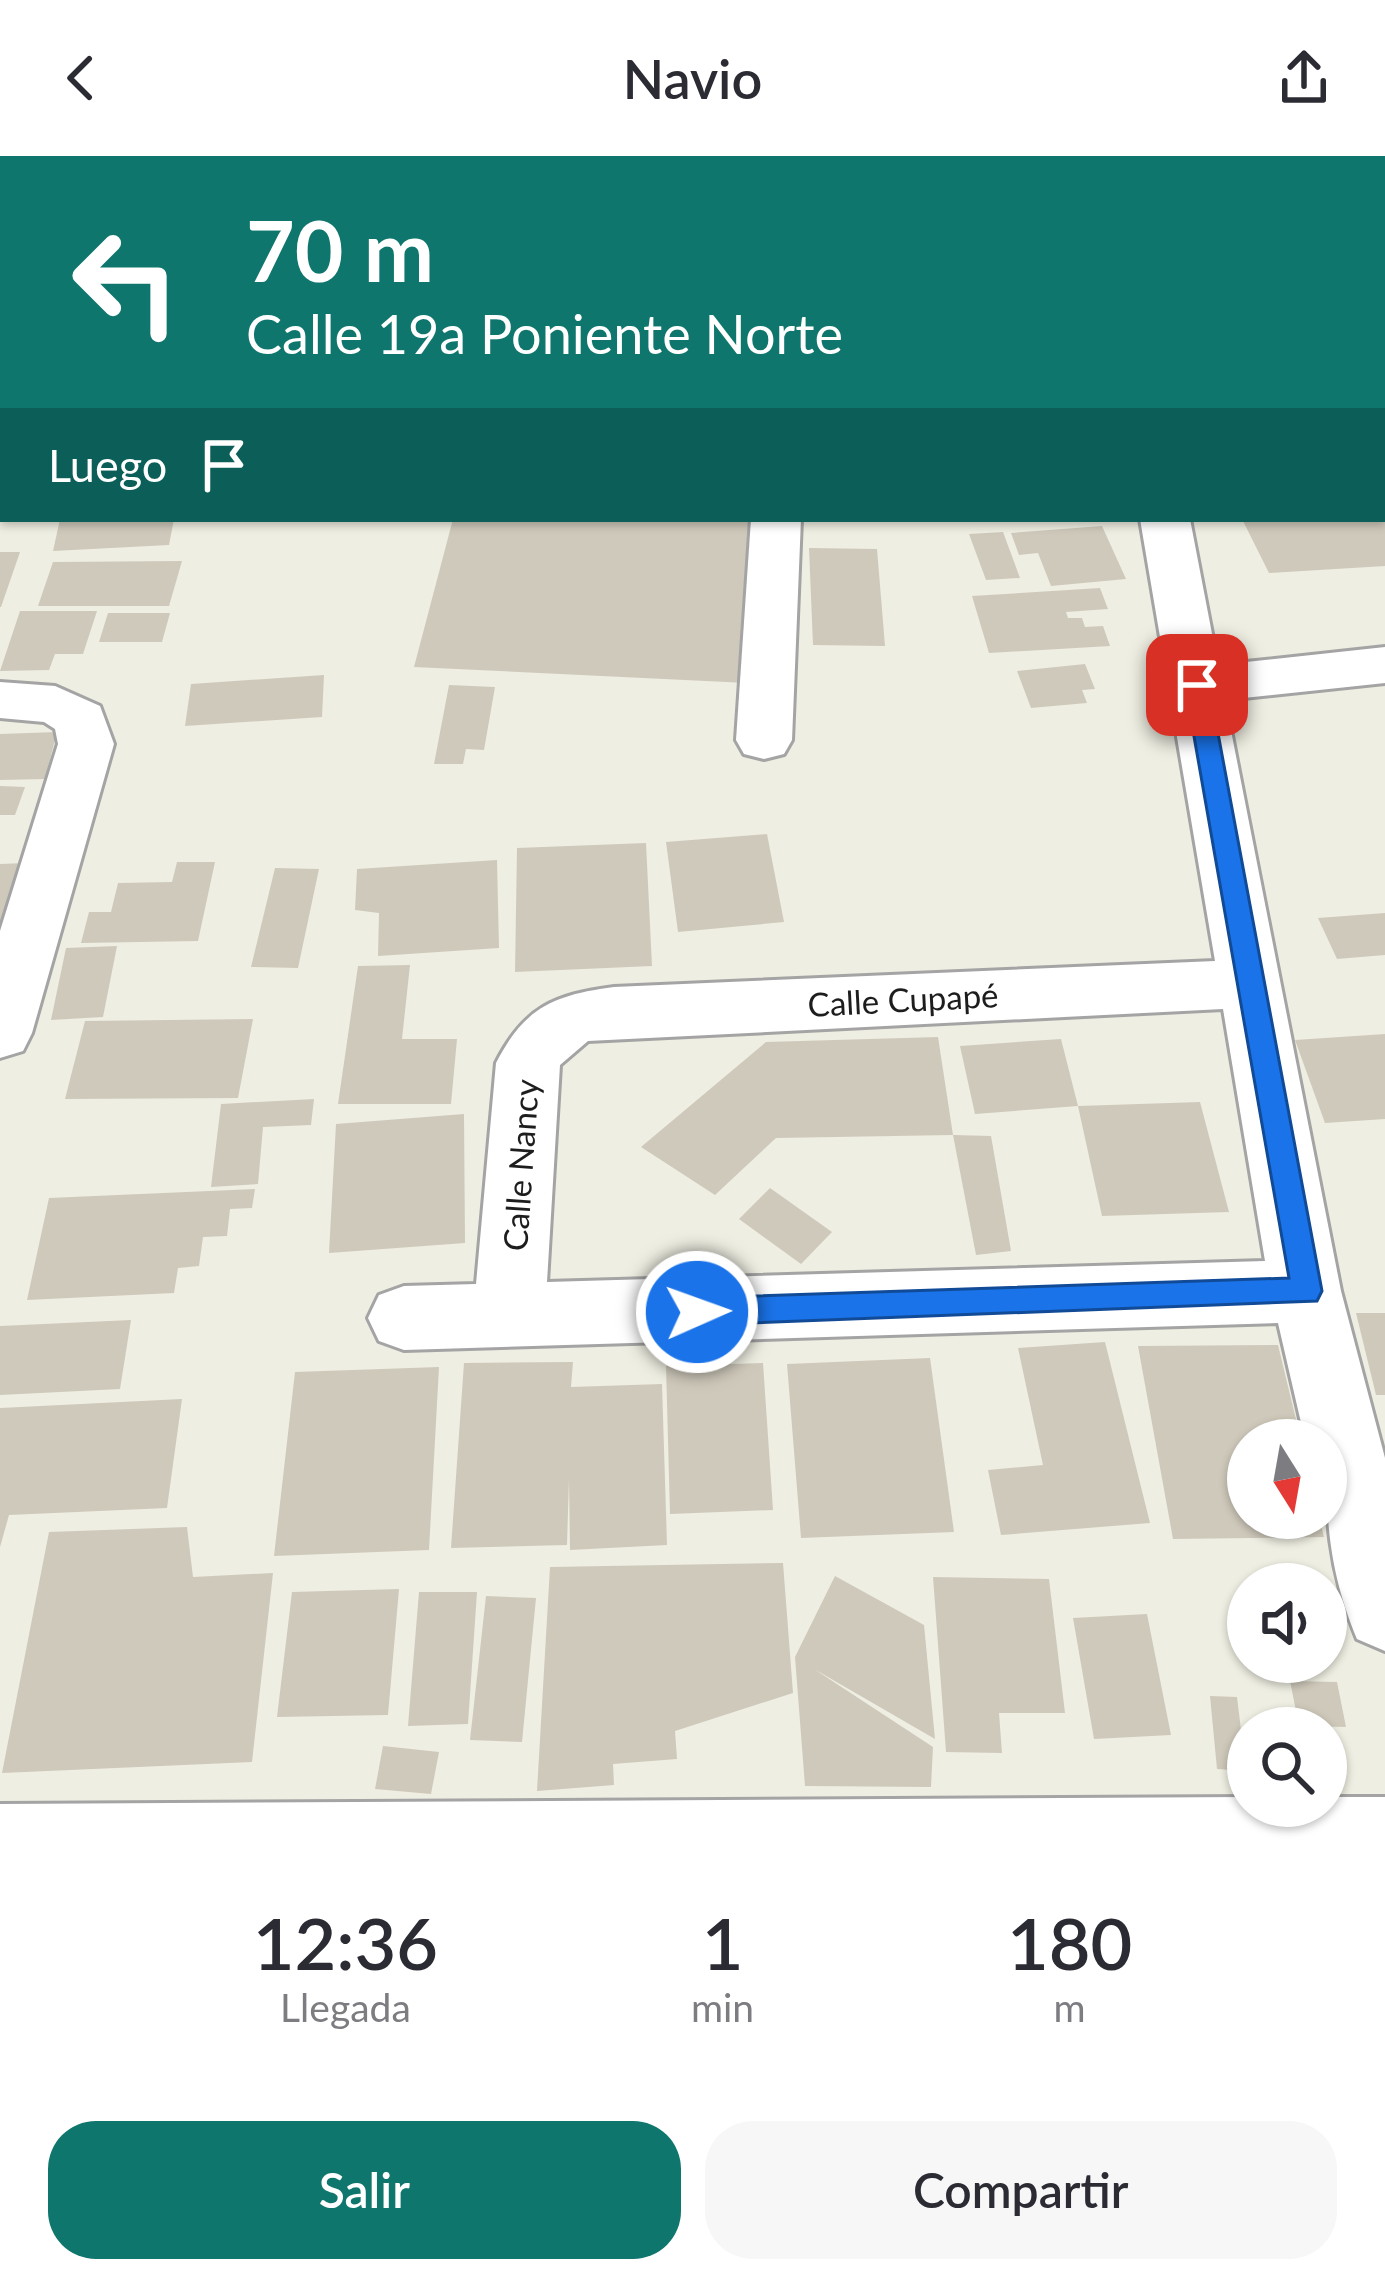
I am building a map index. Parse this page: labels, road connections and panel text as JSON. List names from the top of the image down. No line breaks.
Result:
{"streets":{"street":["Calle Cupapé","Calle Nancy"]},"crossings":[["Calle Cupapé","Calle Nancy"]],"north":"bottom","page":{"header":"Navio","turn":["70 m","Calle 19a Poniente Norte"],"then":"Luego","eta":["12:36","Llegada","1","min","180","m"],"buttons":["Salir","Compartir"]}}
